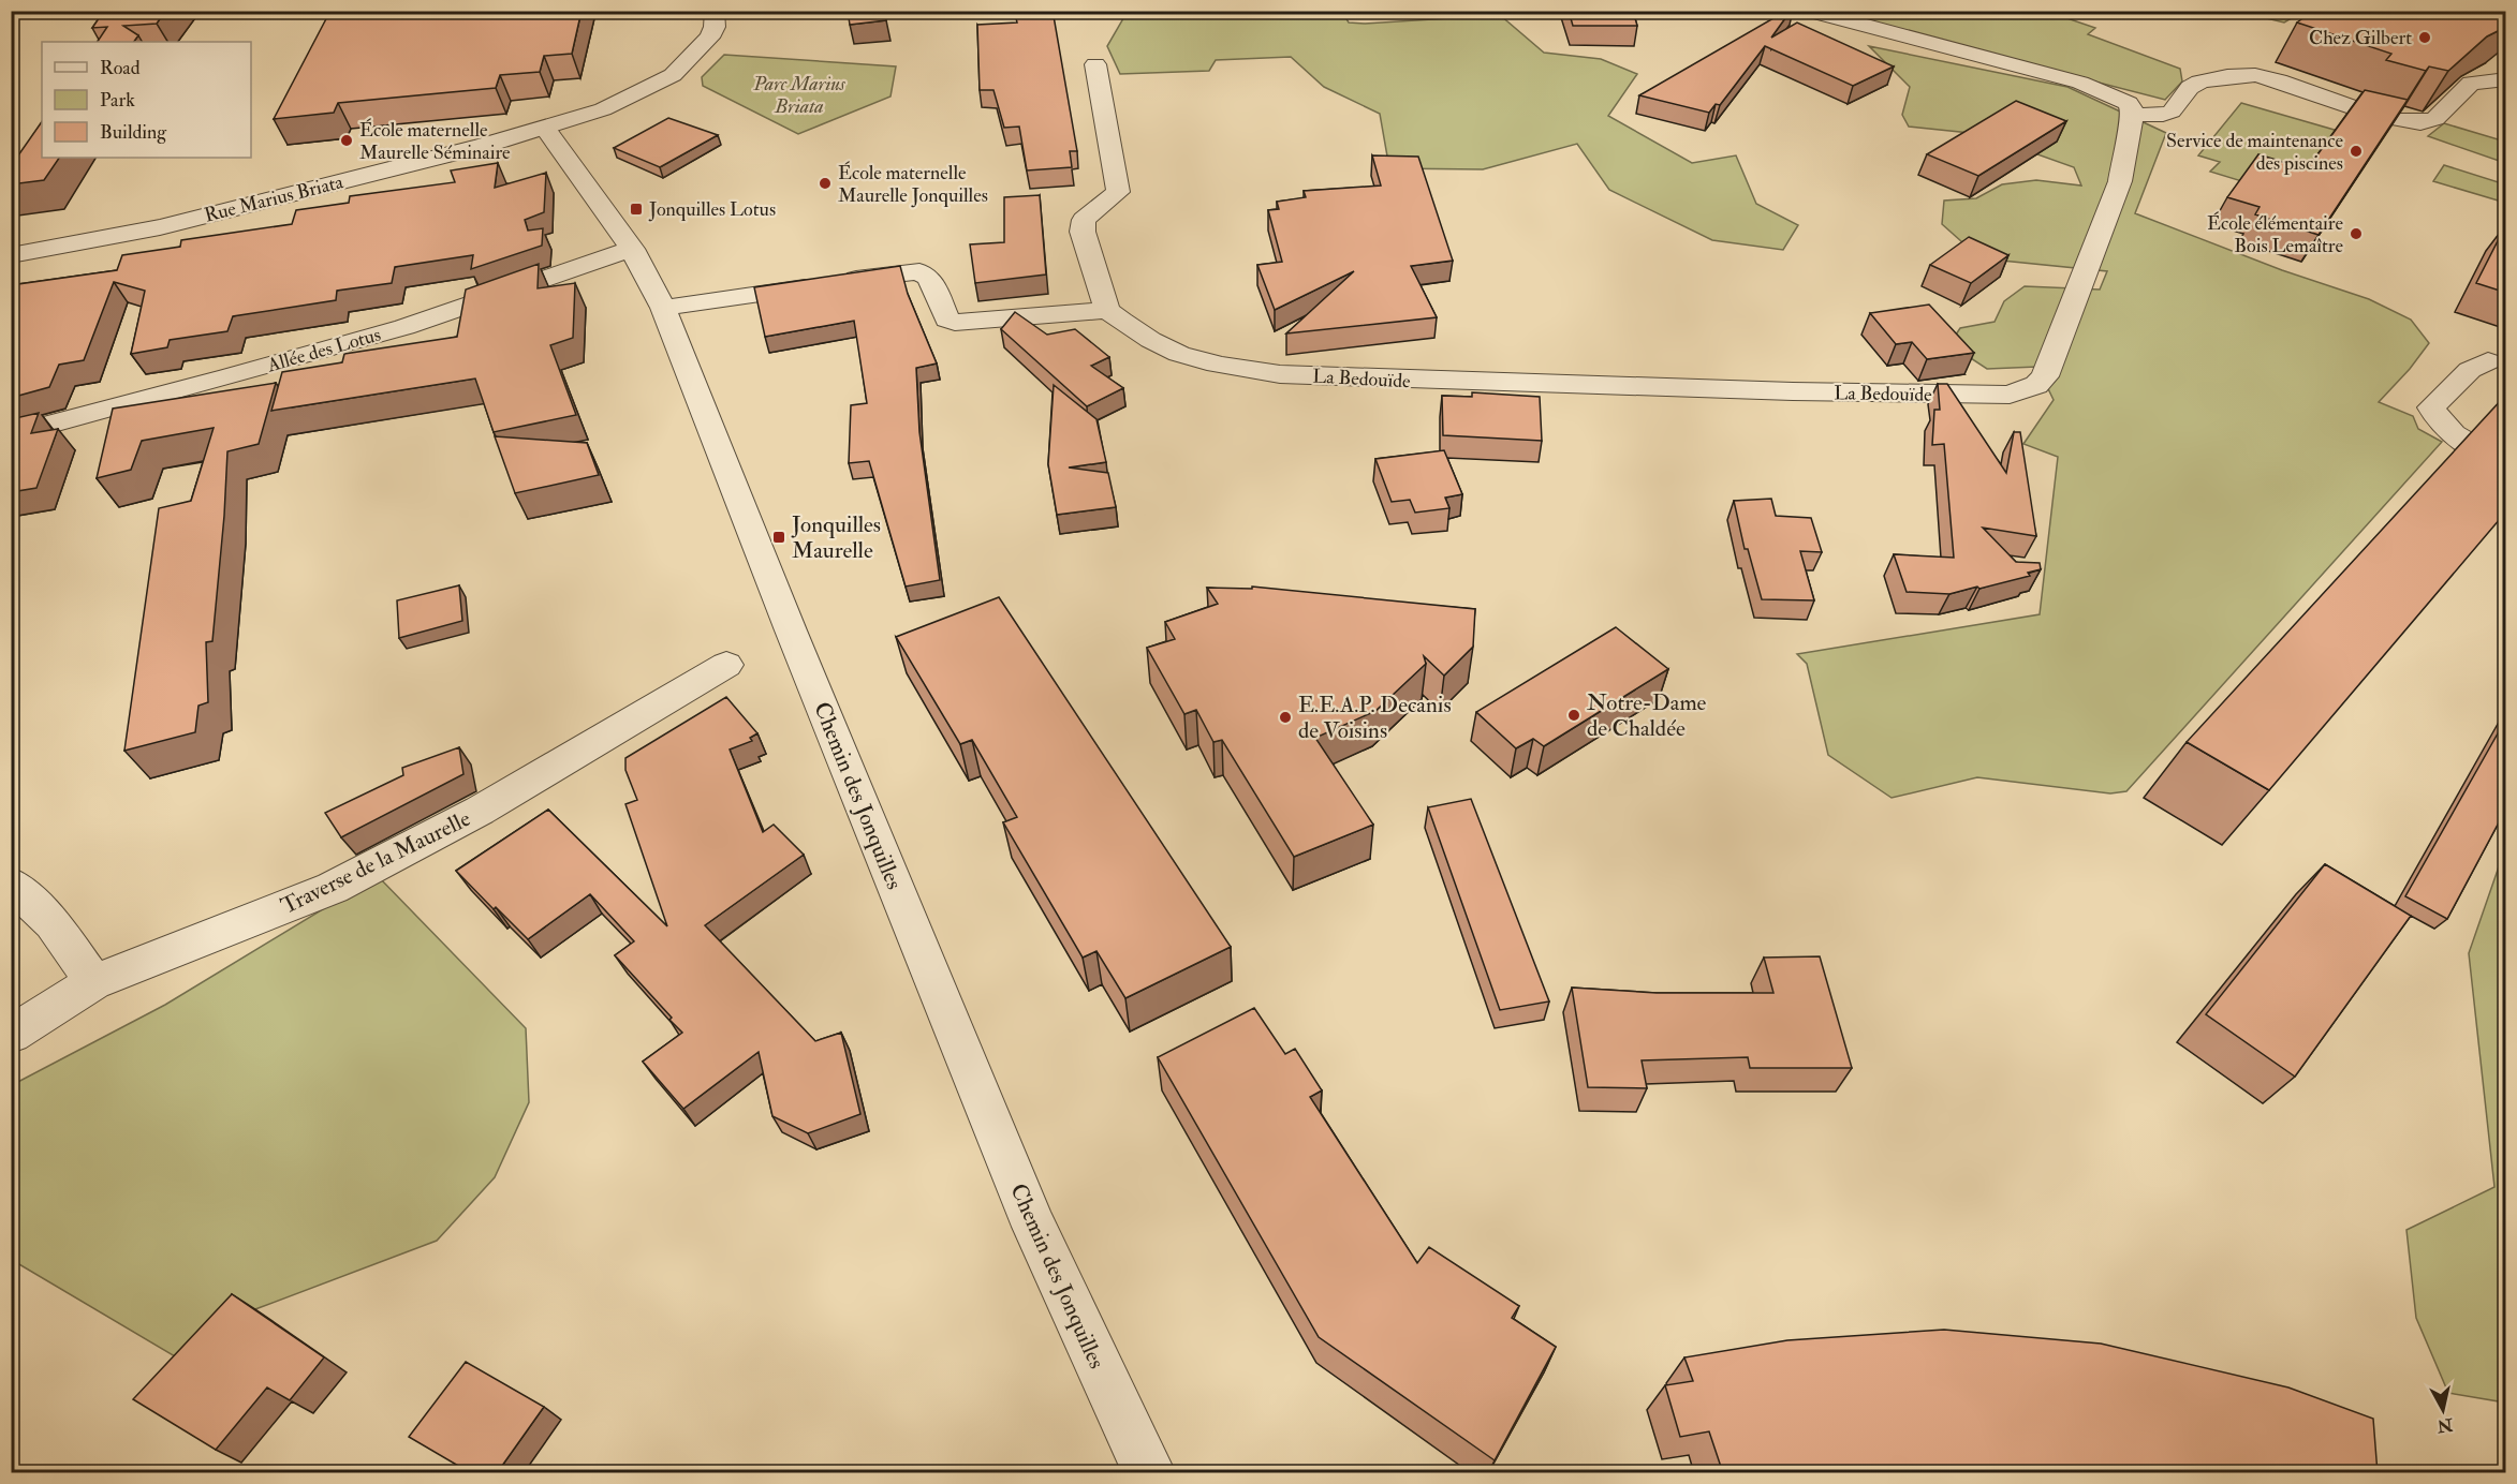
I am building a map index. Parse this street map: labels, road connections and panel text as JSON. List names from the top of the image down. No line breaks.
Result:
{"streets":{"street":["Rue Marius Briata","Allée des Lotus","La Bedouïde","Chemin des Jonquilles","Traverse de la Maurelle"]},"crossings":[["Rue Marius Briata","Chemin des Jonquilles"],["Allée des Lotus","Chemin des Jonquilles"]],"parks":["Parc Marius Briata"],"places":{"other":["Chez Gilbert","École maternelle Maurelle Séminaire","Service de maintenance des piscines","École maternelle Maurelle Jonquilles","École élémentaire Bois Lemaître","Notre-Dame de Chaldée","E.E.A.P. Decanis de Voisins"],"transit":["Jonquilles Lotus","Jonquilles Maurelle"]},"legend":["Road","Park","Building"],"north":"bottom"}
